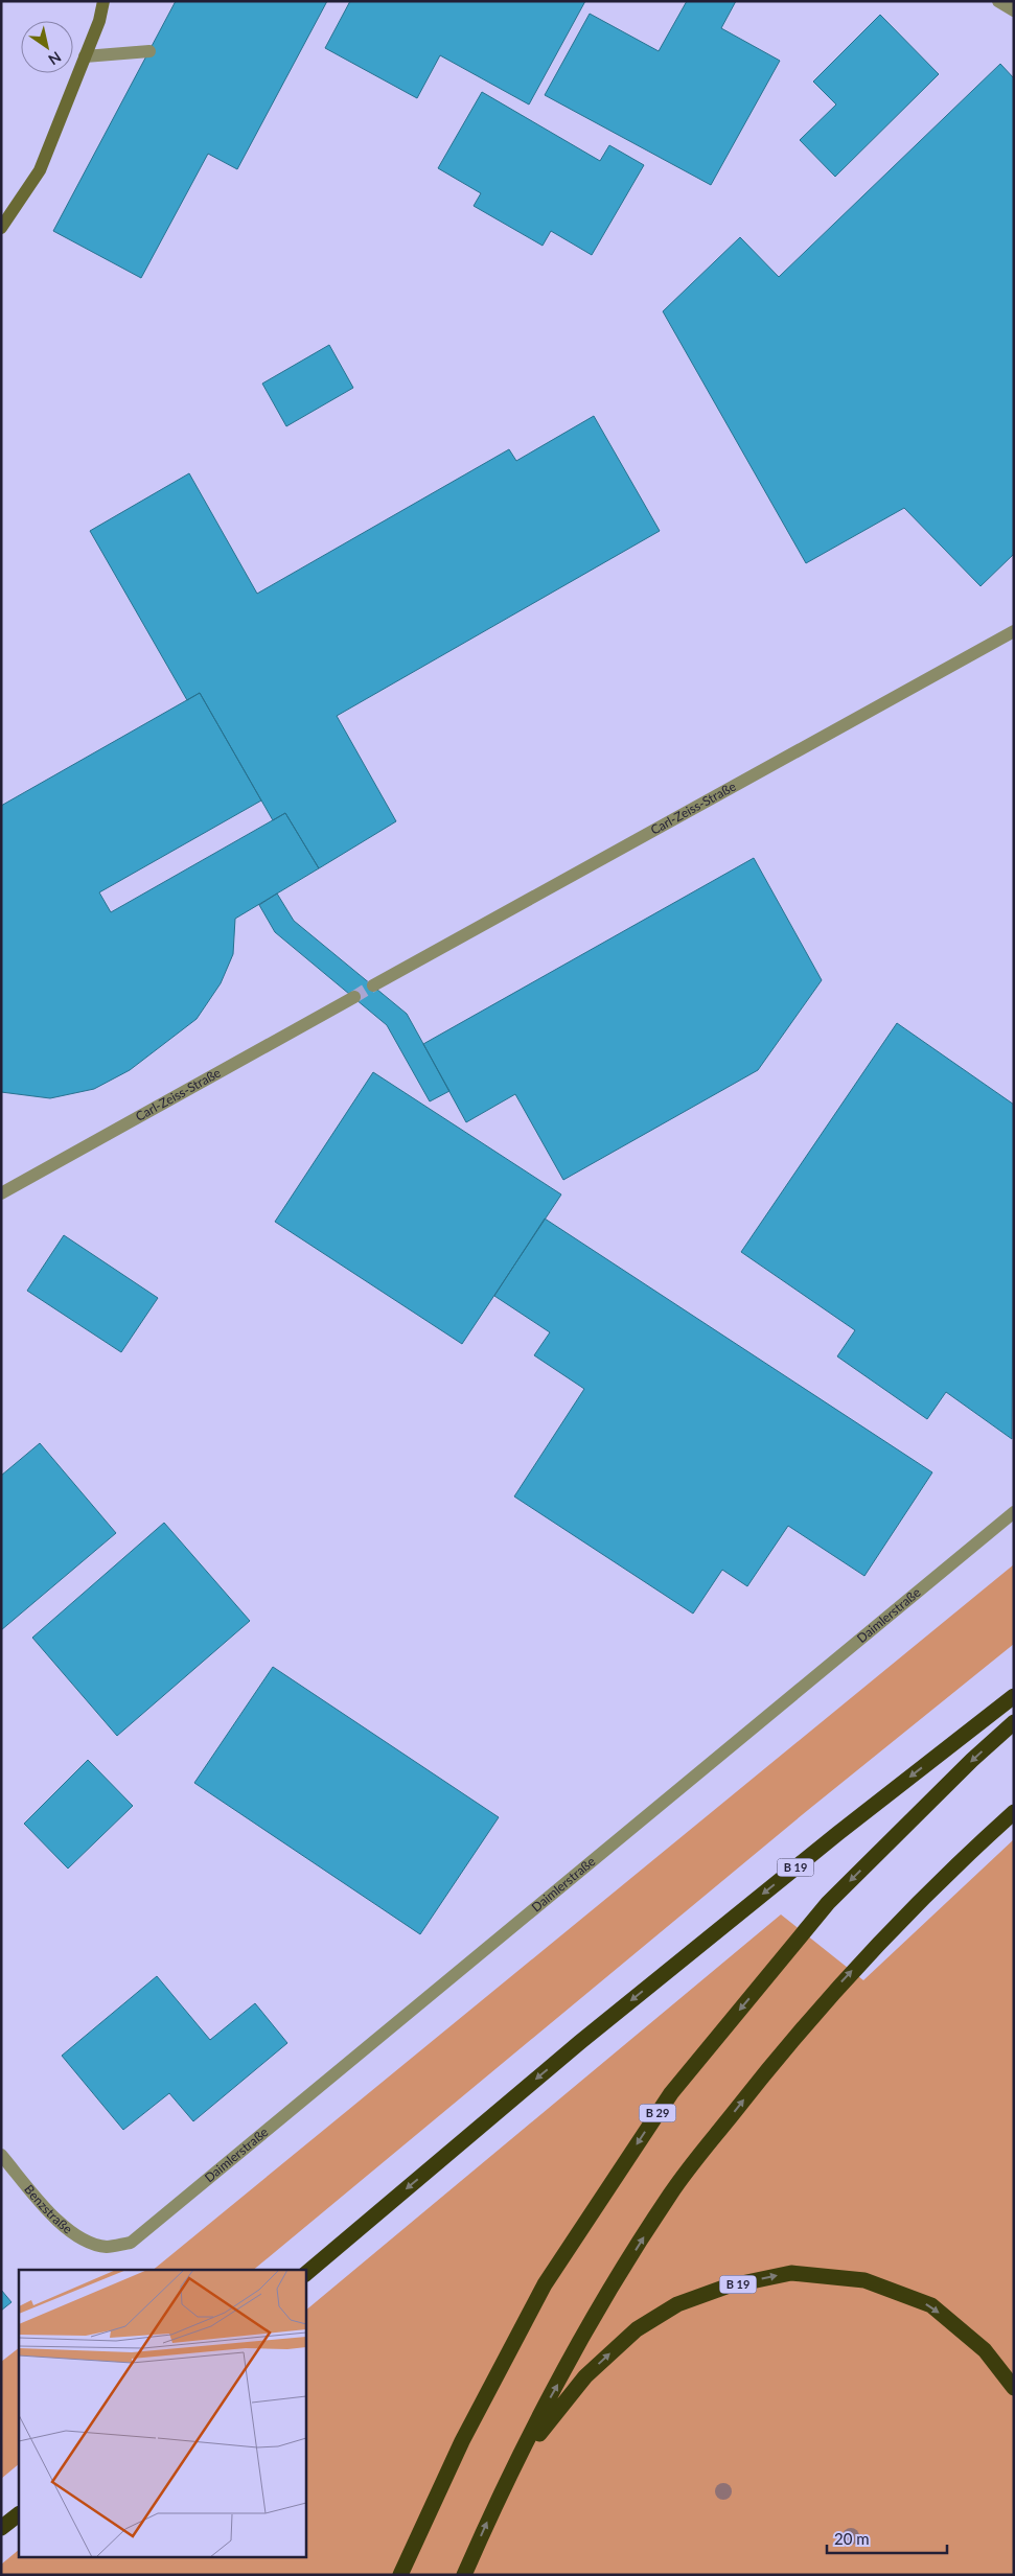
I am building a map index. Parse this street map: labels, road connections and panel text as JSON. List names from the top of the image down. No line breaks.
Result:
{"streets":{"highway":["B 19","B 29"],"street":["Carl-Zeiss-Straße","Daimlerstraße","Benzstraße"]},"crossings":[["Daimlerstraße","Benzstraße"]],"scale_bar":"20 m","north":"bottom right"}
